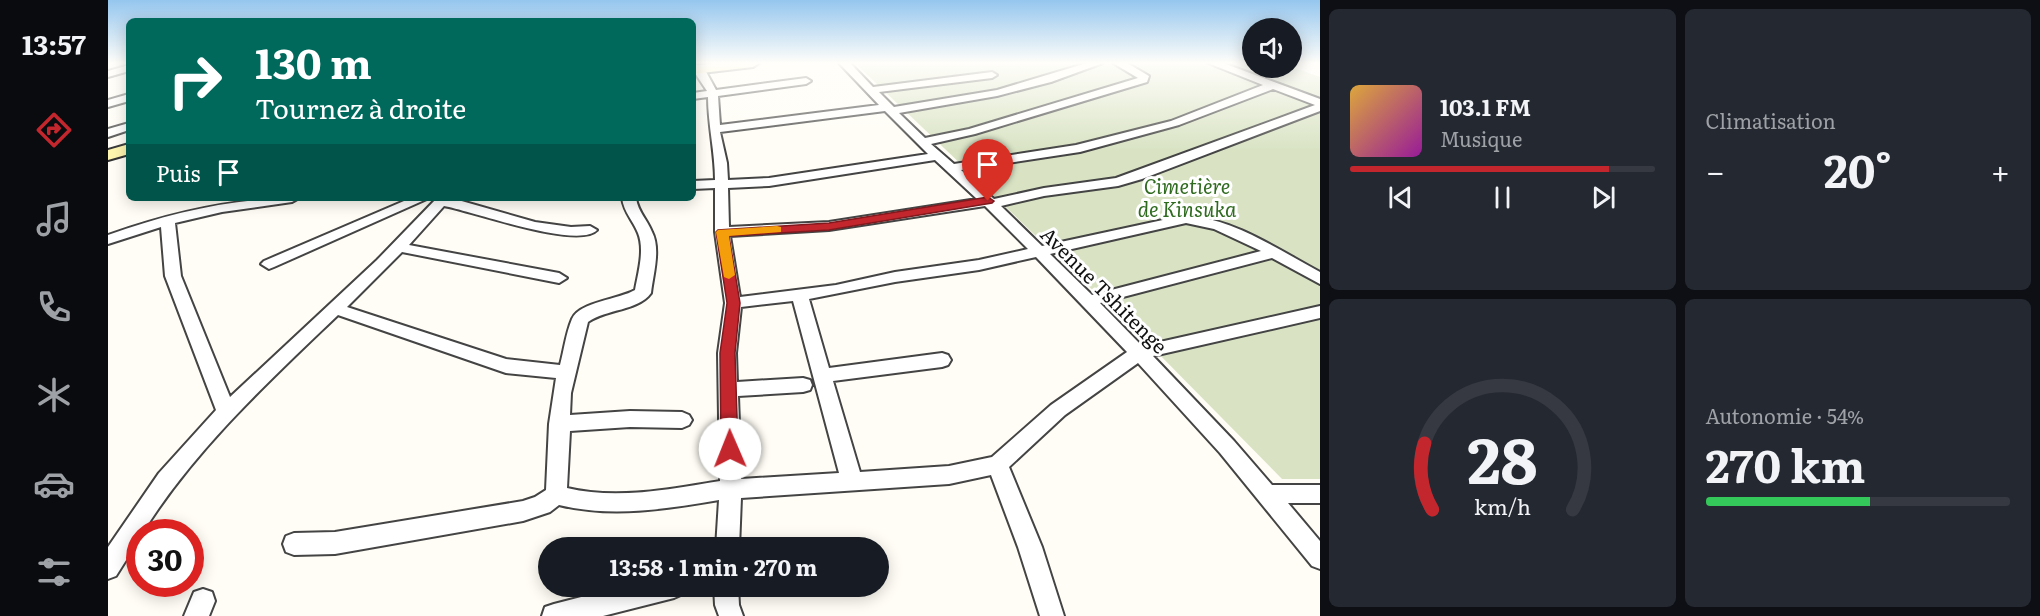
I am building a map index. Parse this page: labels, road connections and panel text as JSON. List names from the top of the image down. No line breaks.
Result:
{"streets":{"street":["Avenue Tshitenge"]},"parks":["Cimetière de Kinsuka"],"page":{"tabs":"13:57","tile":["Climatisation",["Autonomie · 54%","270 km"]],"turn":["130 m","Tournez à droite"],"song":["103.1 FM","Musique"],"then":"Puis","heat":["−","20°","+"],"limit":"30","trip":"13:58 · 1 min · 270 m","gauge":["28","km/h"]}}
